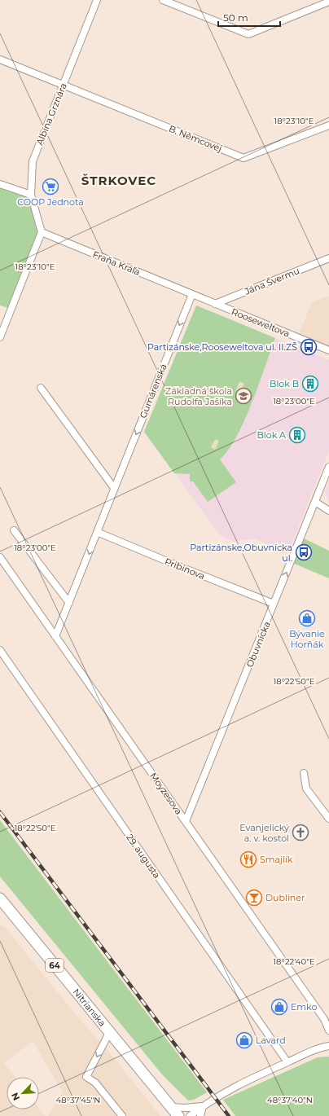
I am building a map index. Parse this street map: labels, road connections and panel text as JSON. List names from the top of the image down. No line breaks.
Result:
{"streets":{"main road":["64","Nitrianska"],"street":["Albína Grznára","B. Němcovej","Fraňa Kráľa","Jána Švermu","Rooseweltova","Gumárenská","Pribinova","Obuvnícka","Moyzesova","29. augusta"]},"crossings":[["Albína Grznára","B. Němcovej"],["Albína Grznára","Fraňa Kráľa"],["Fraňa Kráľa","Rooseweltova"],["Fraňa Kráľa","Gumárenská"],["Jána Švermu","Rooseweltova"],["Rooseweltova","Gumárenská"],["Gumárenská","Pribinova"],["Gumárenská","Moyzesova"],["Pribinova","Obuvnícka"],["Obuvnícka","Moyzesova"]],"one_way":["Gumárenská"],"districts":["ŠTRKOVEC"],"places":{"supermarket":["COOP Jednota"],"bus stop":["Partizánske,Rooseweltova ul. II.ZŠ","Partizánske,Obuvnícka ul."],"building":["Blok B","Blok A"],"school or university":["Základná škola Rudolfa Jašíka"],"shop":["Bývanie Horňák","Emko","Lavard"],"church":["Evanjelický a. v. kostol"],"restaurant":["Smajlík"],"bar":["Dubliner"]},"scale_bar":"50 m","north":"bottom left","coordinates":["18°23'10\"E","18°23'00\"E","18°22'50\"E","18°22'40\"E","48°37'45\"N","48°37'40\"N"]}
